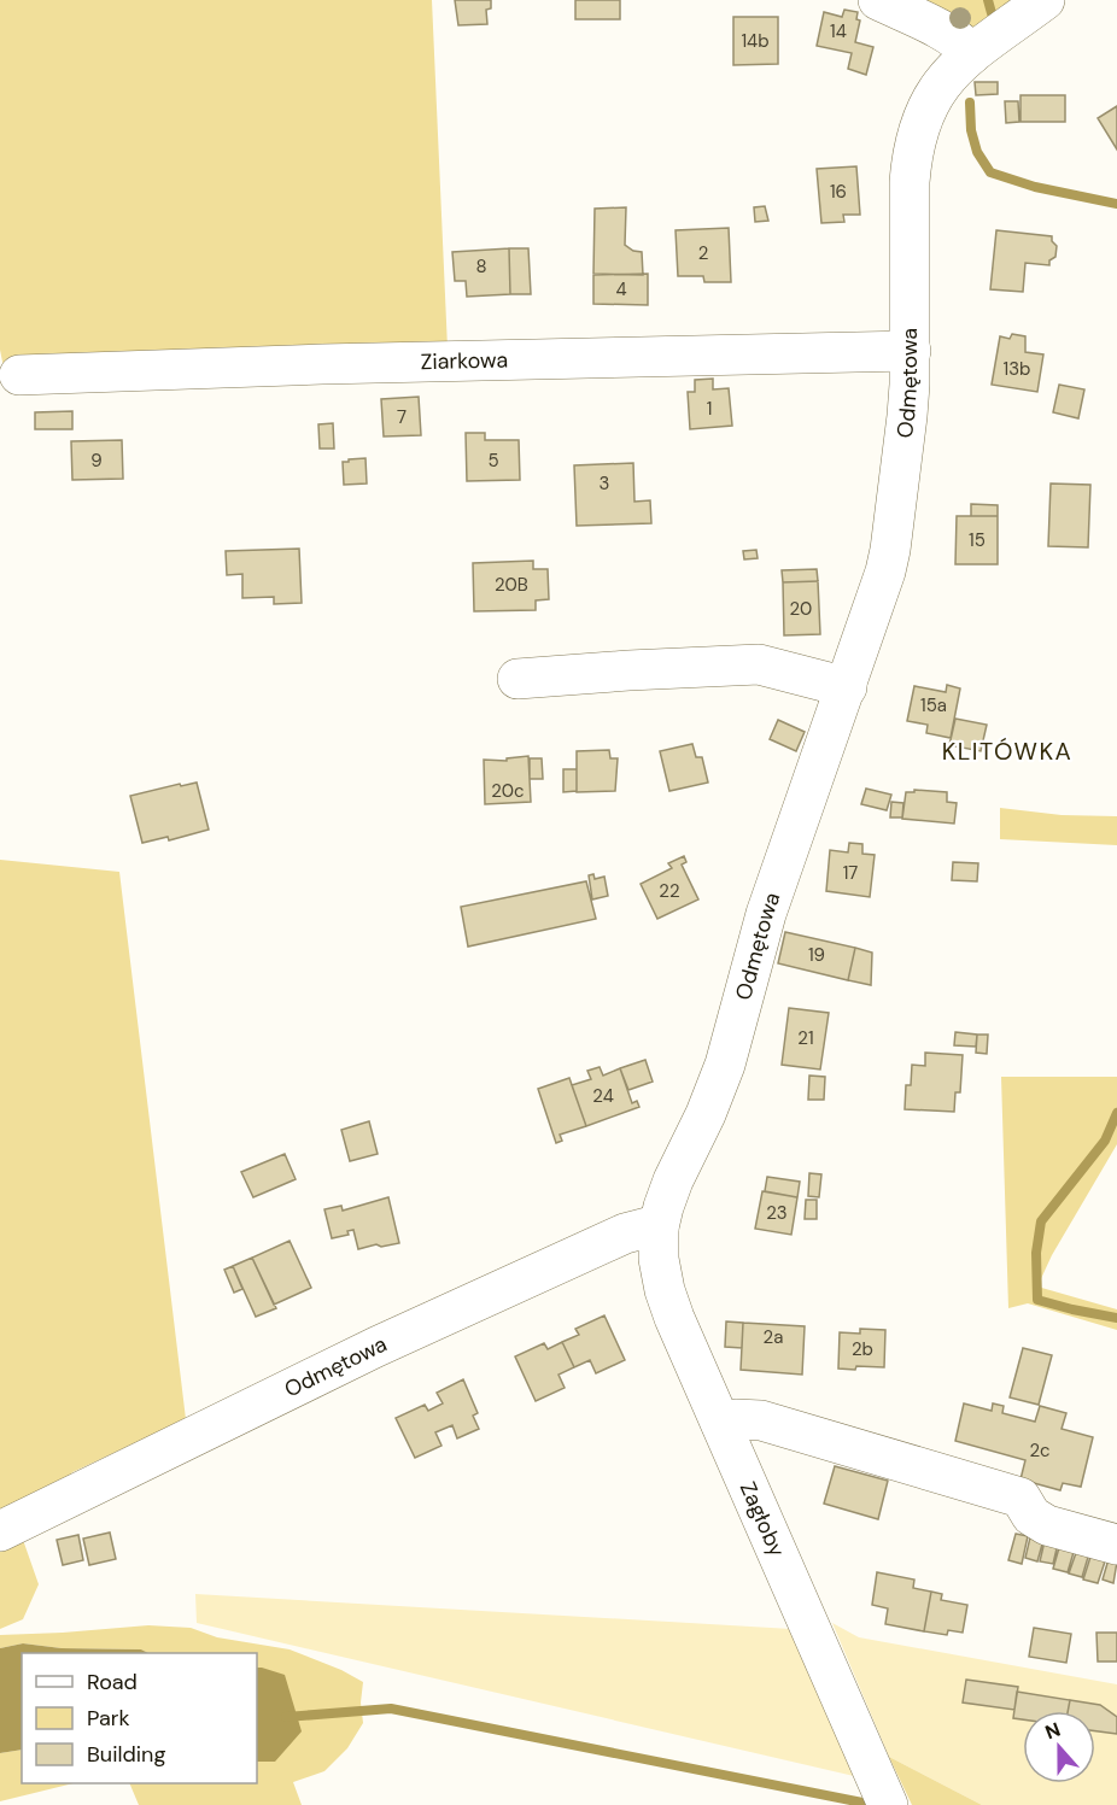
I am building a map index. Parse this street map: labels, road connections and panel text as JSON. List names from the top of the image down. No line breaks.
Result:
{"streets":{"street":["Ziarkowa","Odmętowa","Zagłoby"]},"crossings":[["Ziarkowa","Odmętowa"],["Odmętowa","Zagłoby"]],"districts":["KLITÓWKA"],"house_numbers":["14","14b","16","2","8","4","13b","1","7","9","5","3","15","20B","20","15a","20c","17","22","19","21","24","23","2a","2b","2c"],"legend":["Road","Park","Building"],"north":"top"}
